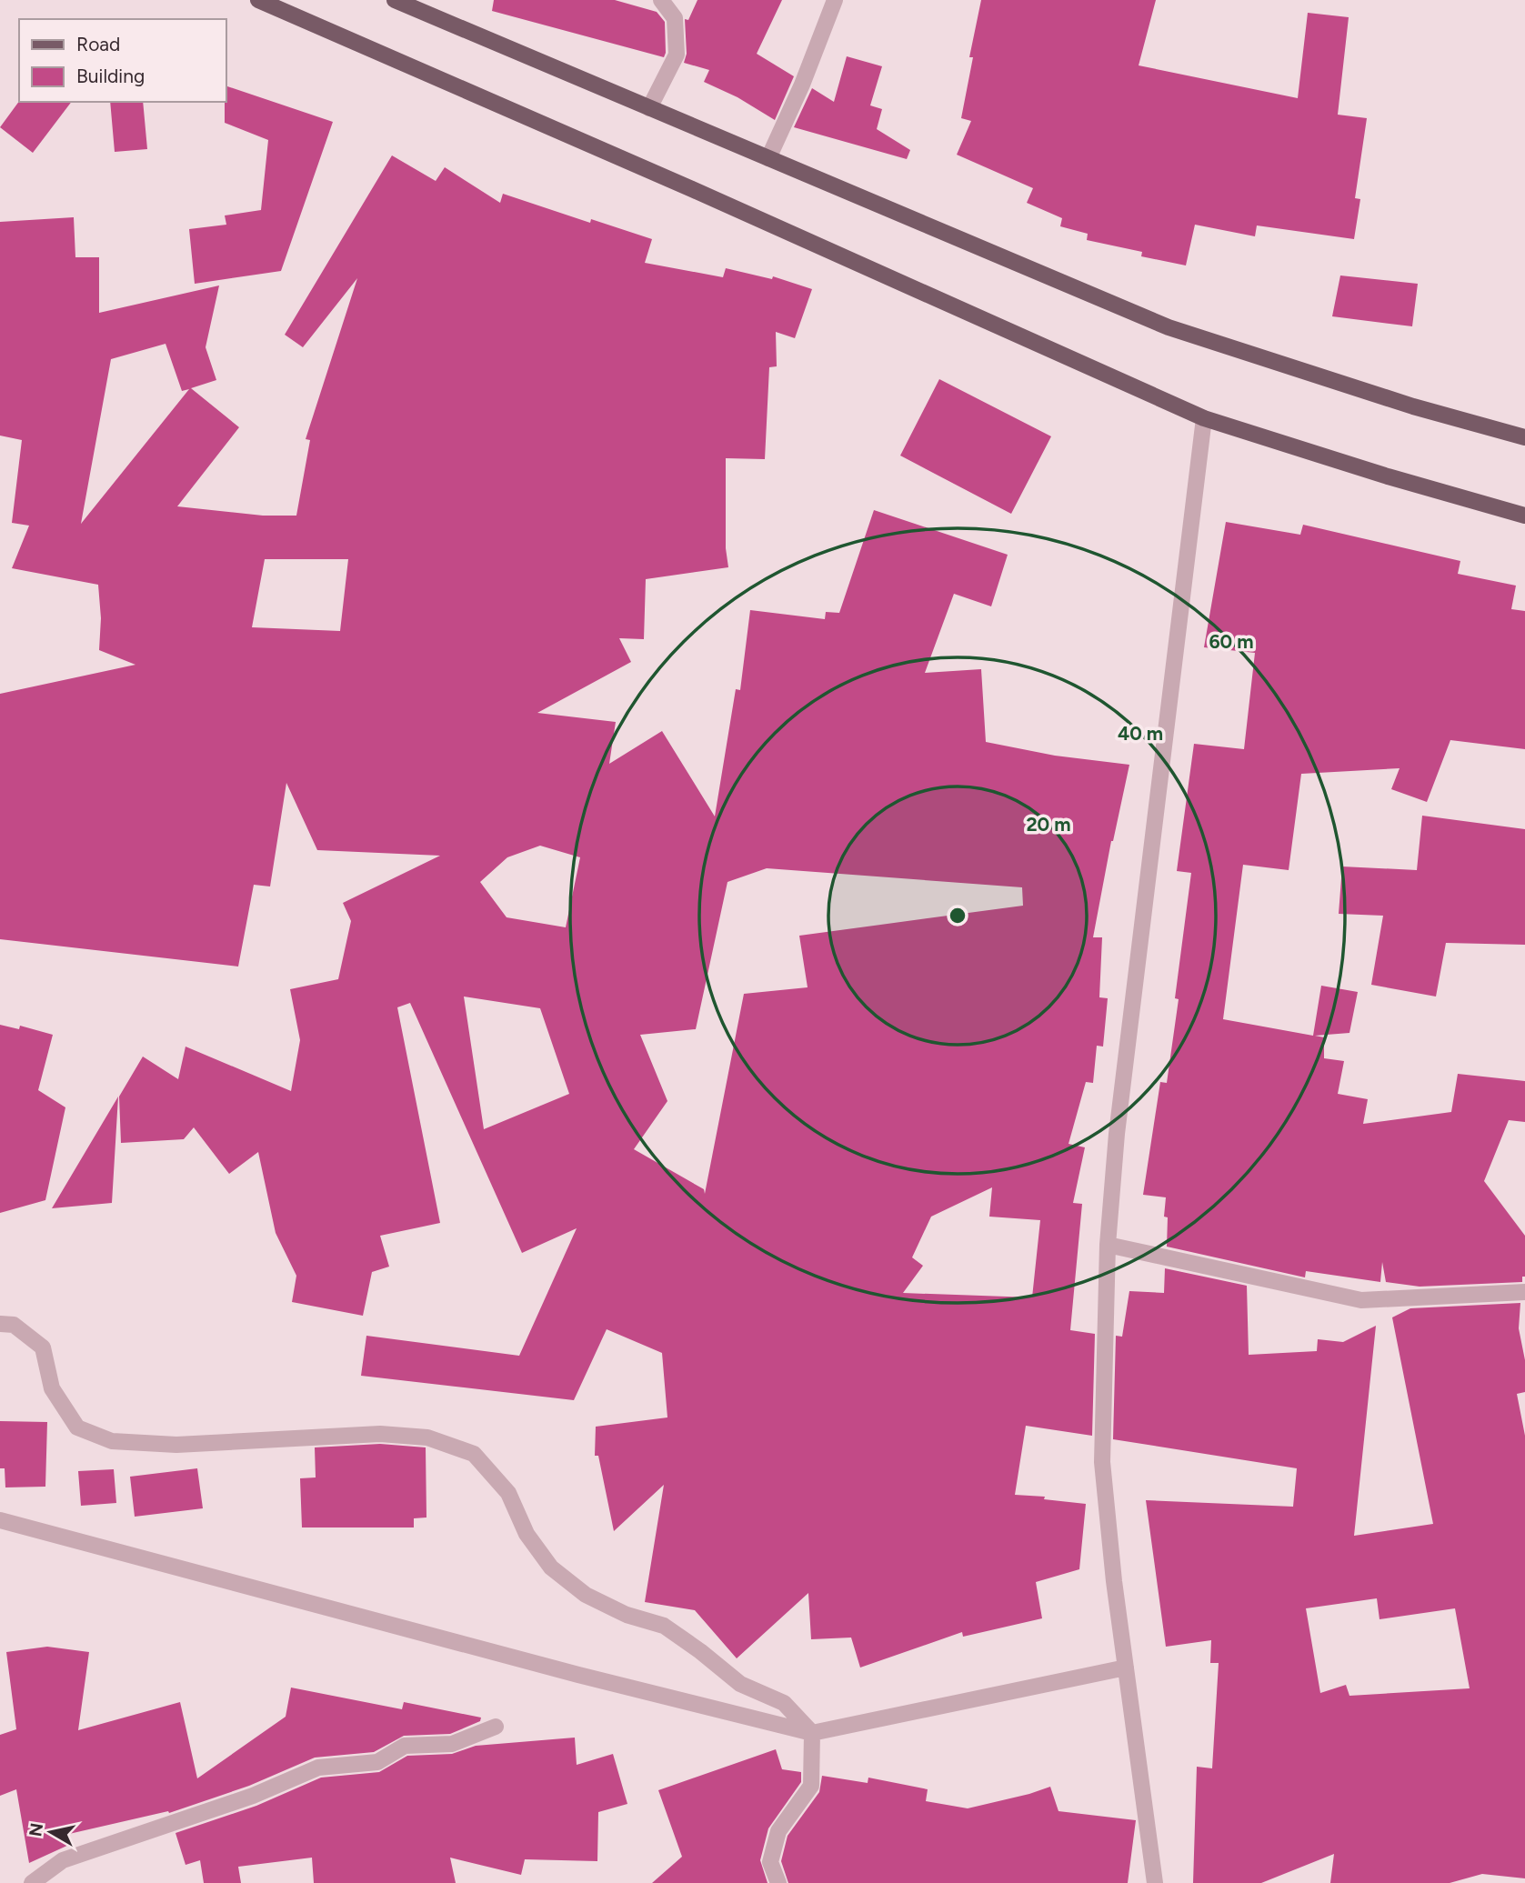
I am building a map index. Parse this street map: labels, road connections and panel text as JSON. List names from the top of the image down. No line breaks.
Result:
{"legend":["Road","Building"],"north":"left","rings":["60 m","40 m","20 m"]}
